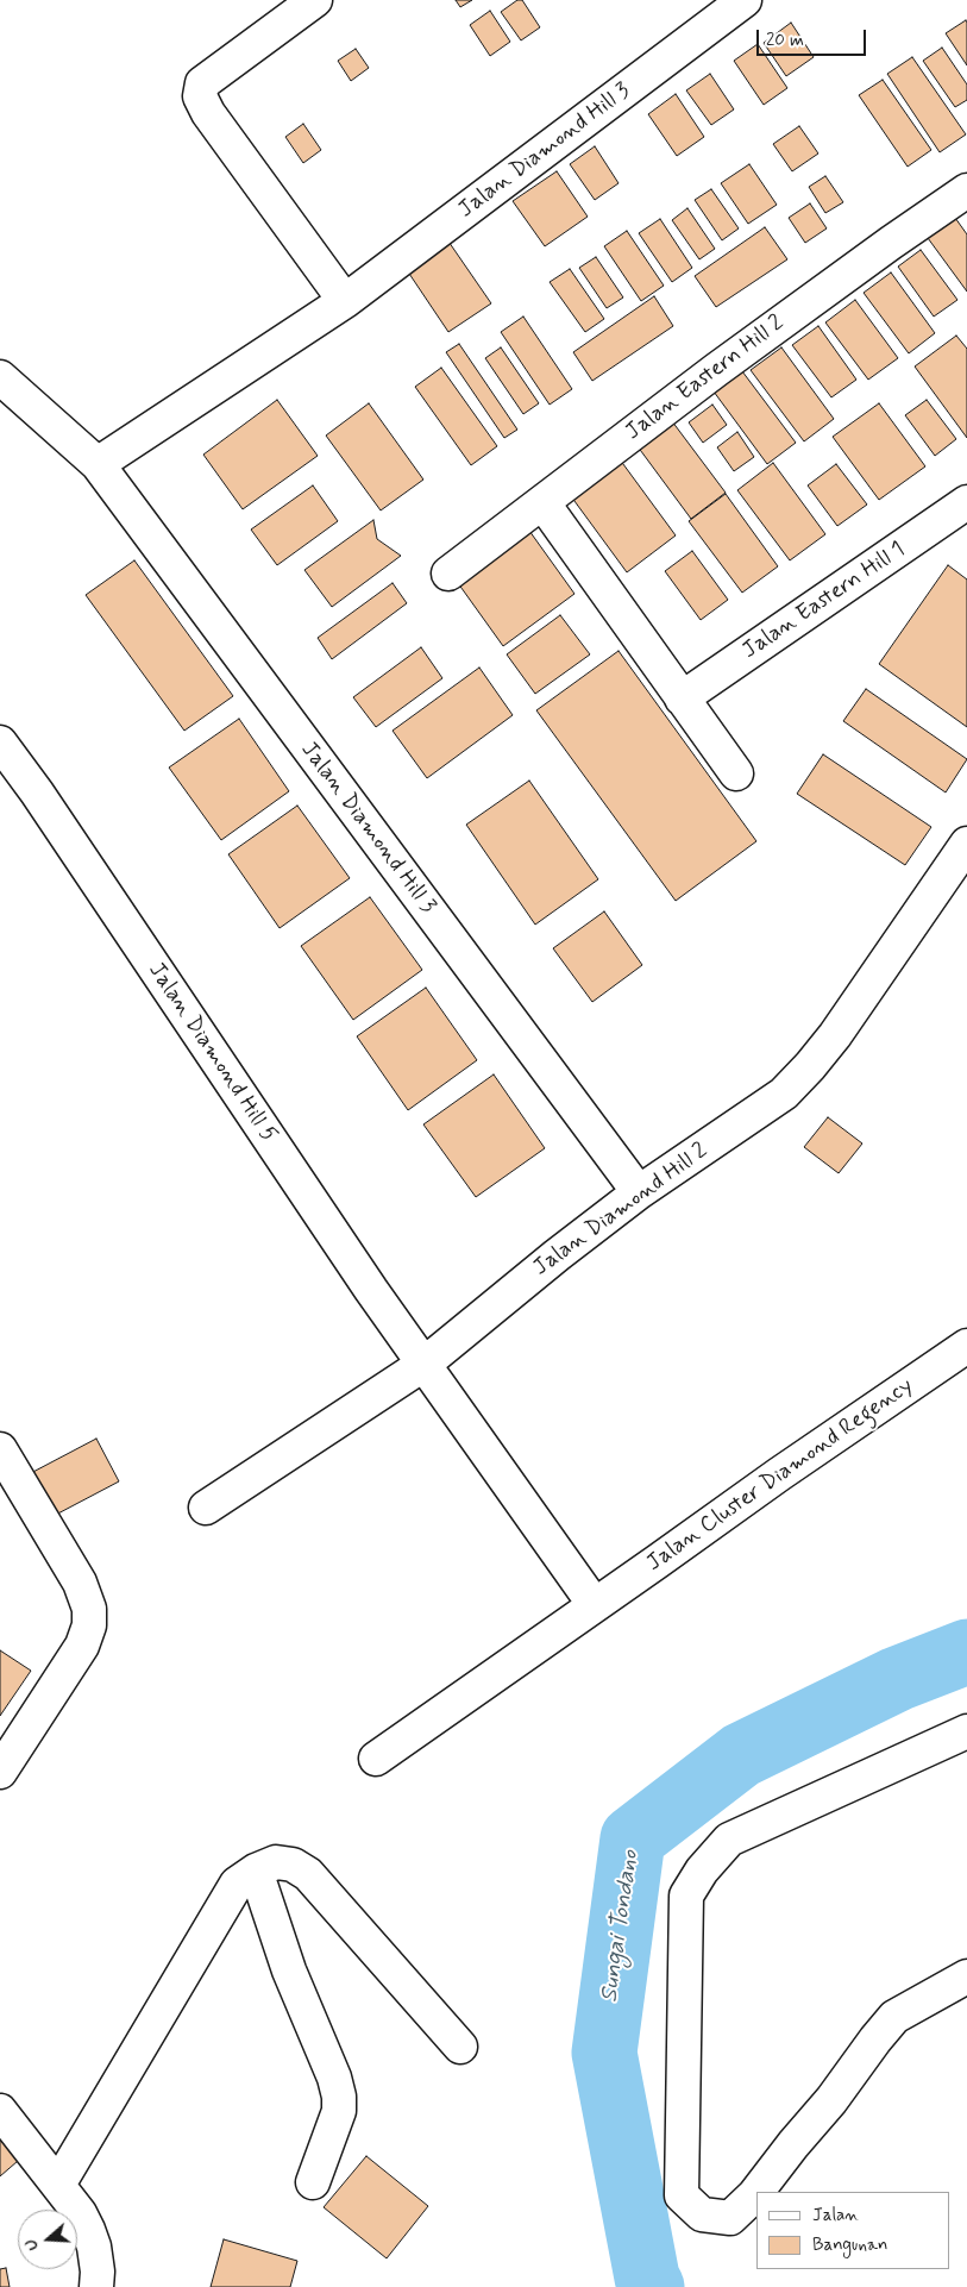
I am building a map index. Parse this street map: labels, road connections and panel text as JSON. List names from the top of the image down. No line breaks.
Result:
{"streets":{"street":["Jalan Diamond Hill 3","Jalan Eastern Hill 2","Jalan Eastern Hill 1","Jalan Diamond Hill 5","Jalan Diamond Hill 2","Jalan Cluster Diamond Regency"]},"crossings":[["Jalan Diamond Hill 3","Jalan Diamond Hill 2"],["Jalan Diamond Hill 5","Jalan Diamond Hill 2"]],"water":["Sungai Tondano"],"legend":["Jalan","Bangunan"],"scale_bar":"20 m","north":"left"}
